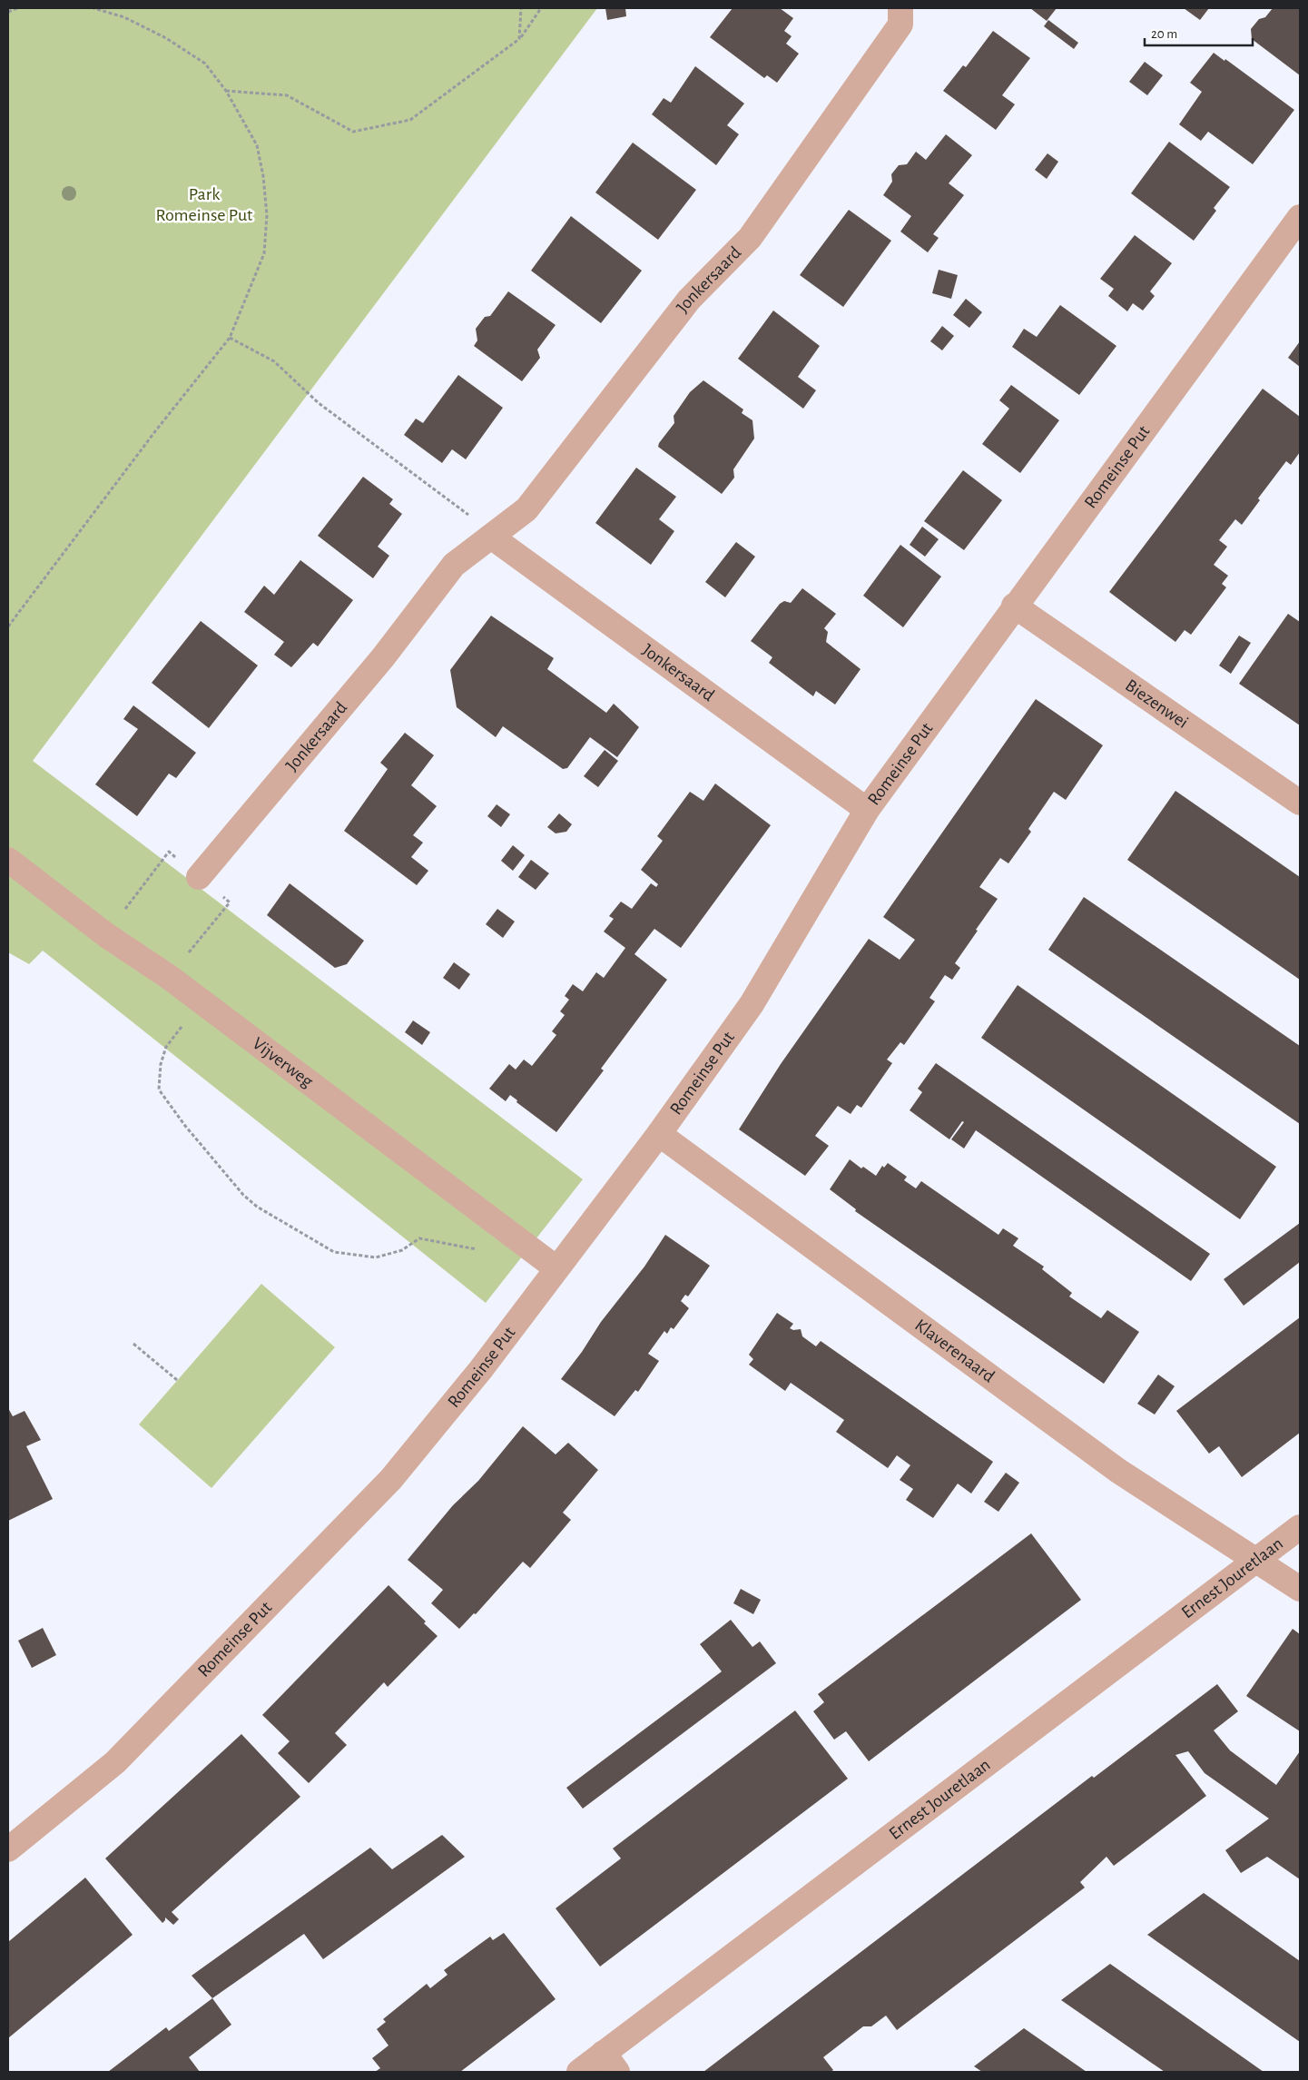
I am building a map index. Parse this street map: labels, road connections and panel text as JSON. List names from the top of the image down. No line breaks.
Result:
{"streets":{"street":["Jonkersaard","Romeinse Put","Biezenwei","Vijverweg","Klaverenaard","Ernest Jouretlaan"]},"crossings":[["Jonkersaard","Romeinse Put"],["Romeinse Put","Biezenwei"],["Romeinse Put","Vijverweg"],["Romeinse Put","Klaverenaard"],["Klaverenaard","Ernest Jouretlaan"]],"parks":["Park Romeinse Put"],"scale_bar":"20 m"}
